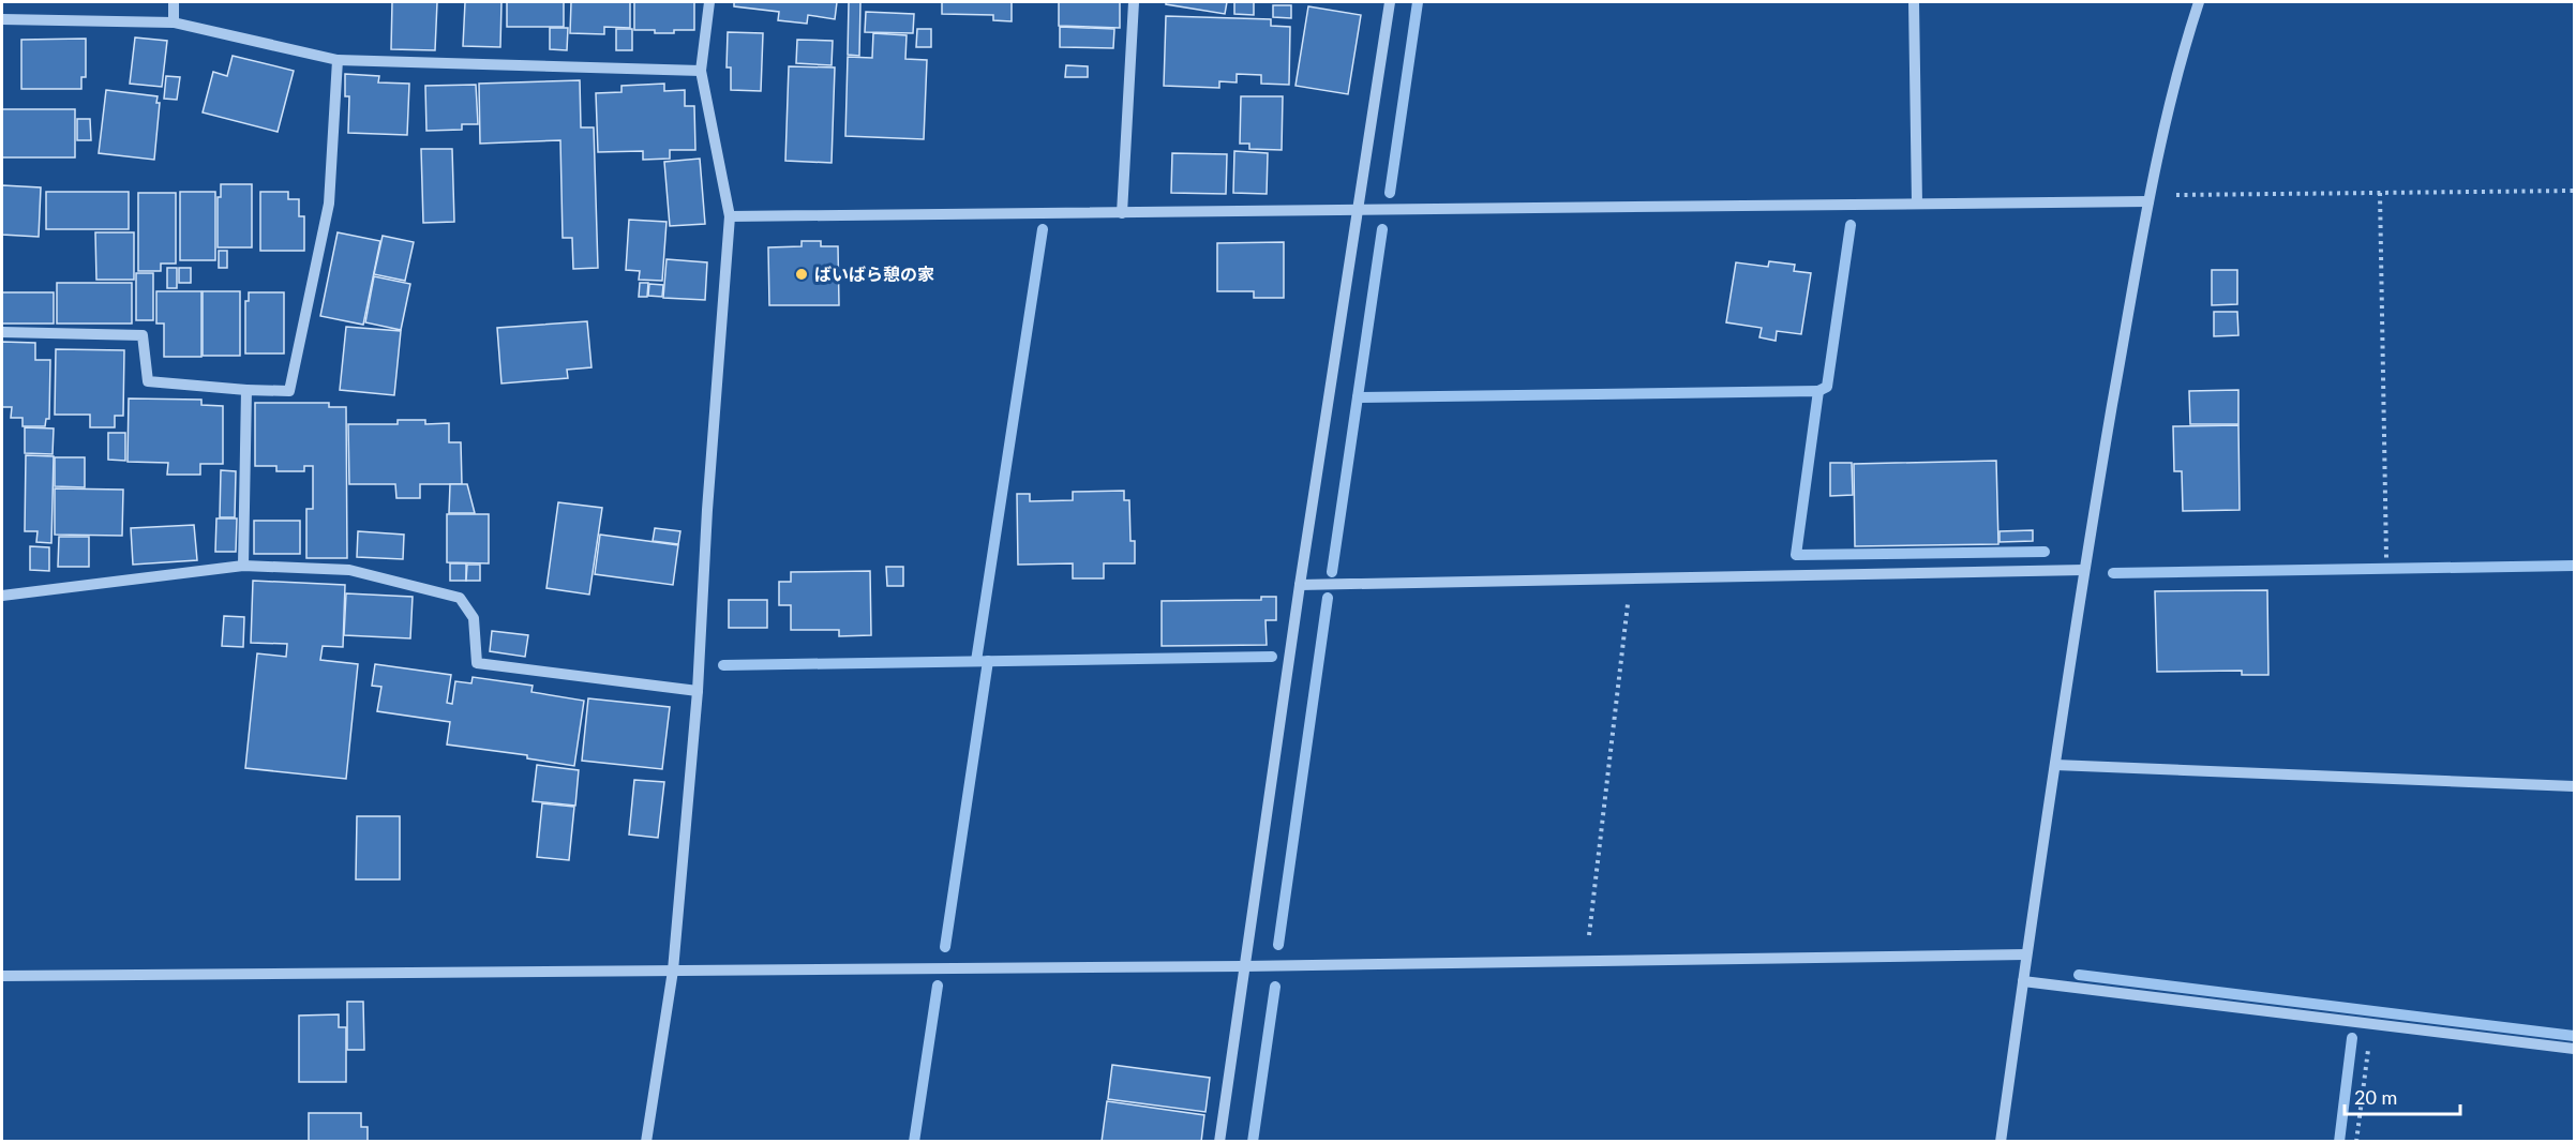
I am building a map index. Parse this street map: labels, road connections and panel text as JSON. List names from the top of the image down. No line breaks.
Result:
{"places":["ばいばら憩の家"],"scale_bar":"20 m"}
